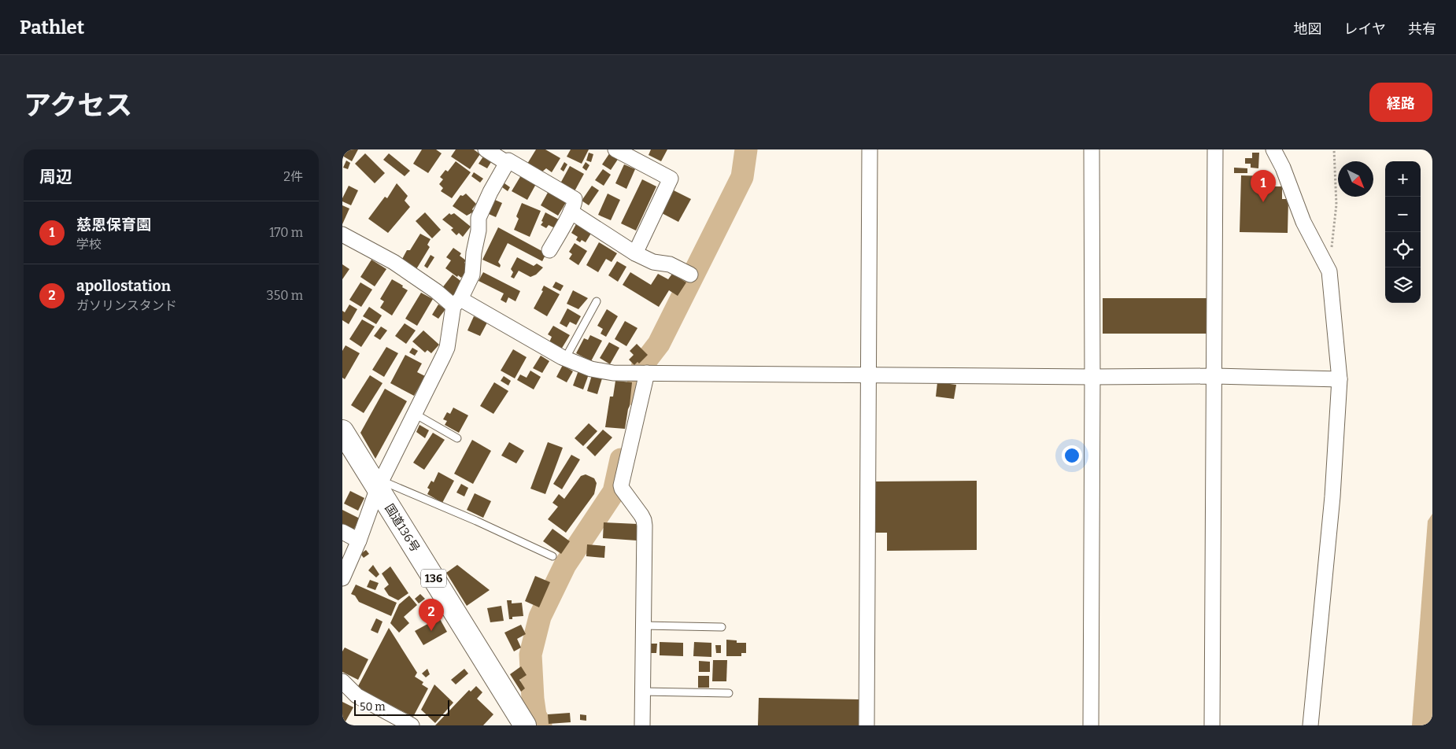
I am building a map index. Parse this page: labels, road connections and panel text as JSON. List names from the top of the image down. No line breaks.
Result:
{"streets":{"highway":["国道136号","136"]},"scale_bar":"50 m","north":"bottom right","page":{"header":"Pathlet","nav":["地図","レイヤ","共有"],"title":"アクセス","buttons":"経路","heading":["周辺","2件"],"map_buttons":["+","−"],"pins":["1","2"],"list":[{"mark":"1","name":"慈恩保育園","note":"学校","value":"170 m"},{"mark":"2","name":"apollostation","note":"ガソリンスタンド","value":"350 m"}],"scale":"50 m"}}
